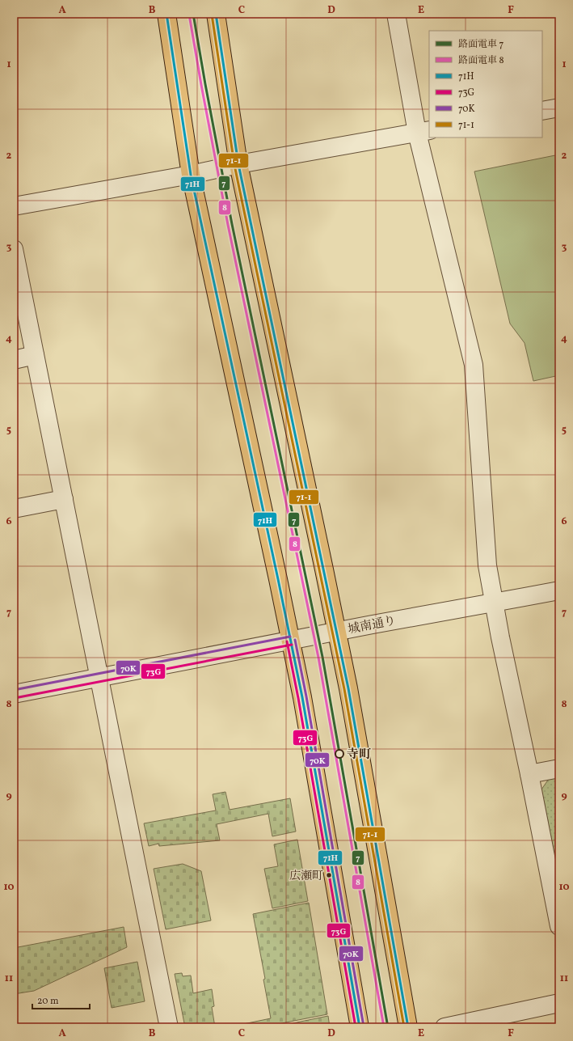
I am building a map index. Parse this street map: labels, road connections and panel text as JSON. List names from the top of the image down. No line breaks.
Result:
{"streets":{"street":["城南通り"]},"places":["寺町","広瀬町"],"lines":["tram line 7","transit line 71H","tram line 8","transit line 71-1","transit line 70K","transit line 73G"],"legend":["路面電車 7","路面電車 8","71H","73G","70K","71-1"],"scale_bar":"20 m","grid":{"columns":["A","B","C","D","E","F"],"rows":["1","2","3","4","5","6","7","8","9","10","11"]}}
